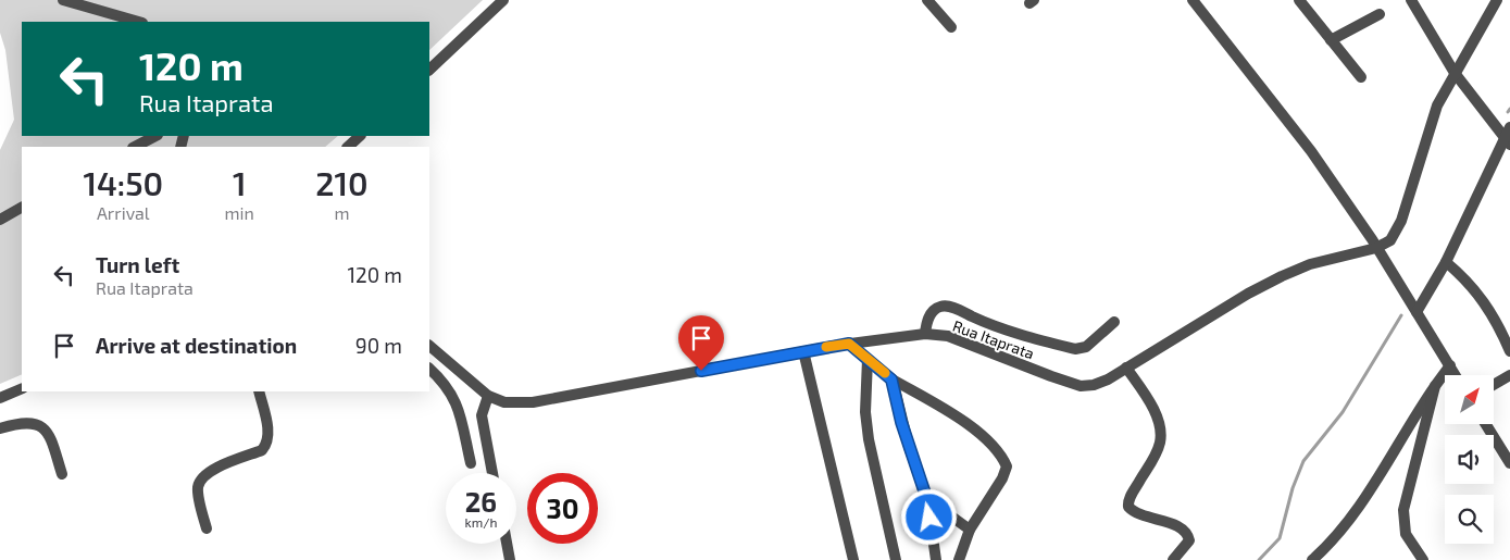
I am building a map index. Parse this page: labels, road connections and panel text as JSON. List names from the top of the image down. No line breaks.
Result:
{"streets":{"street":["Rua Itaprata"]},"north":"top right","page":{"turn":["120 m","Rua Itaprata"],"eta":["14:50","Arrival","1","min","210","m"],"list":[{"name":"Turn left","note":"Rua Itaprata","value":"120 m"},{"name":"Arrive at destination","value":"90 m"}],"speed":"26 km/h","limit":"30"}}
